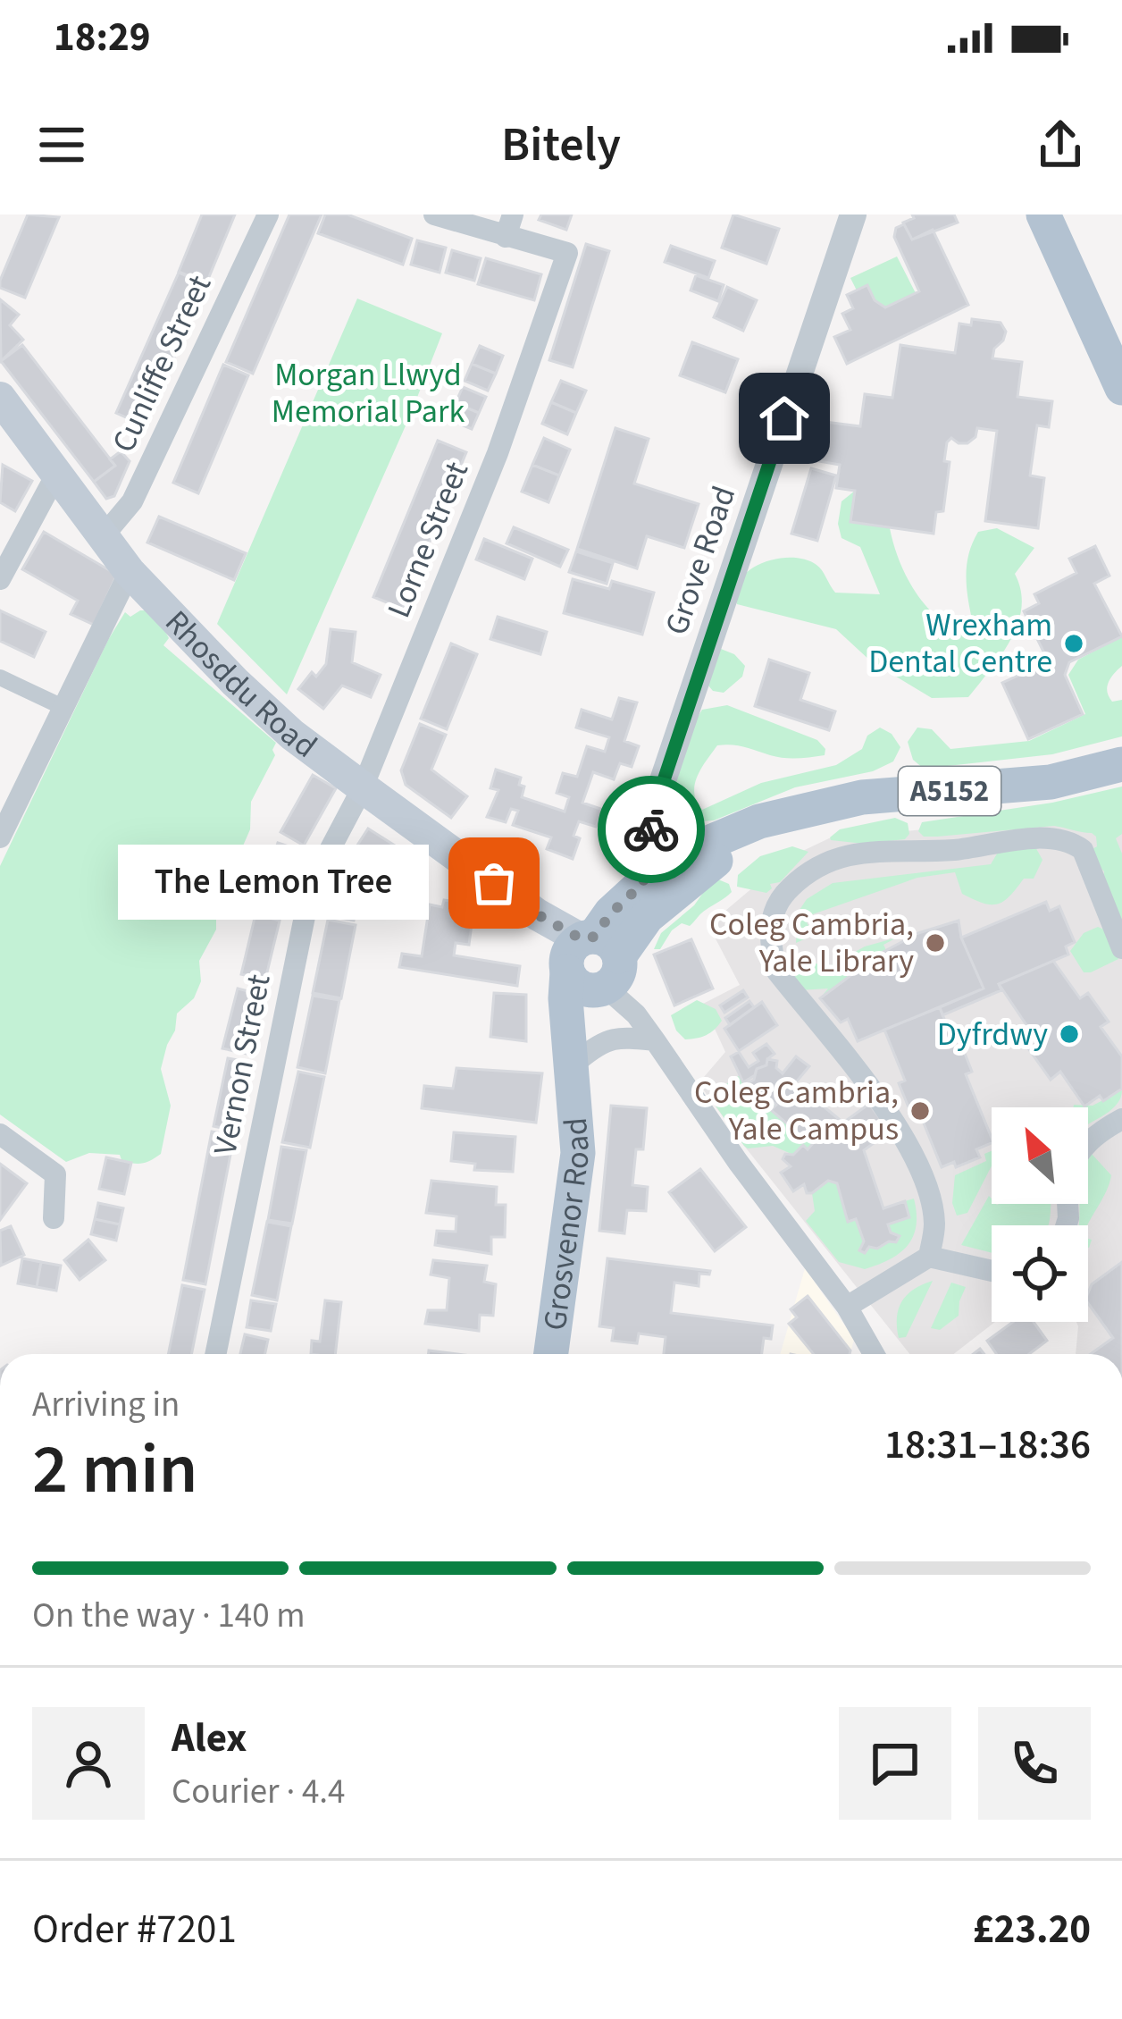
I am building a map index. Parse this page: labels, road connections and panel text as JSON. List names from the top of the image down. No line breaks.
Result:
{"streets":{"main road":["Rhosddu Road","A5152","Grosvenor Road"],"street":["Cunliffe Street","Lorne Street","Grove Road","Vernon Street"]},"crossings":[["Cunliffe Street","Rhosddu Road"],["Lorne Street","Rhosddu Road"],["Lorne Street","Vernon Street"],["Grove Road","A5152"],["Rhosddu Road","A5152"],["Rhosddu Road","Vernon Street"],["Rhosddu Road","Grosvenor Road"],["A5152","Grosvenor Road"]],"parks":["Morgan Llwyd Memorial Park"],"places":["Wrexham Dental Centre","The Lemon Tree","Coleg Cambria, Yale Library","Dyfrdwy","Coleg Cambria, Yale Campus"],"north":"top left","page":{"status":"18:29","header":"Bitely","bubble":"The Lemon Tree","heading":["2 min","Arriving in","18:31–18:36"],"panel":["Alex","Courier · 4.4","Order #7201","£23.20"],"bar":"On the way · 140 m"}}
